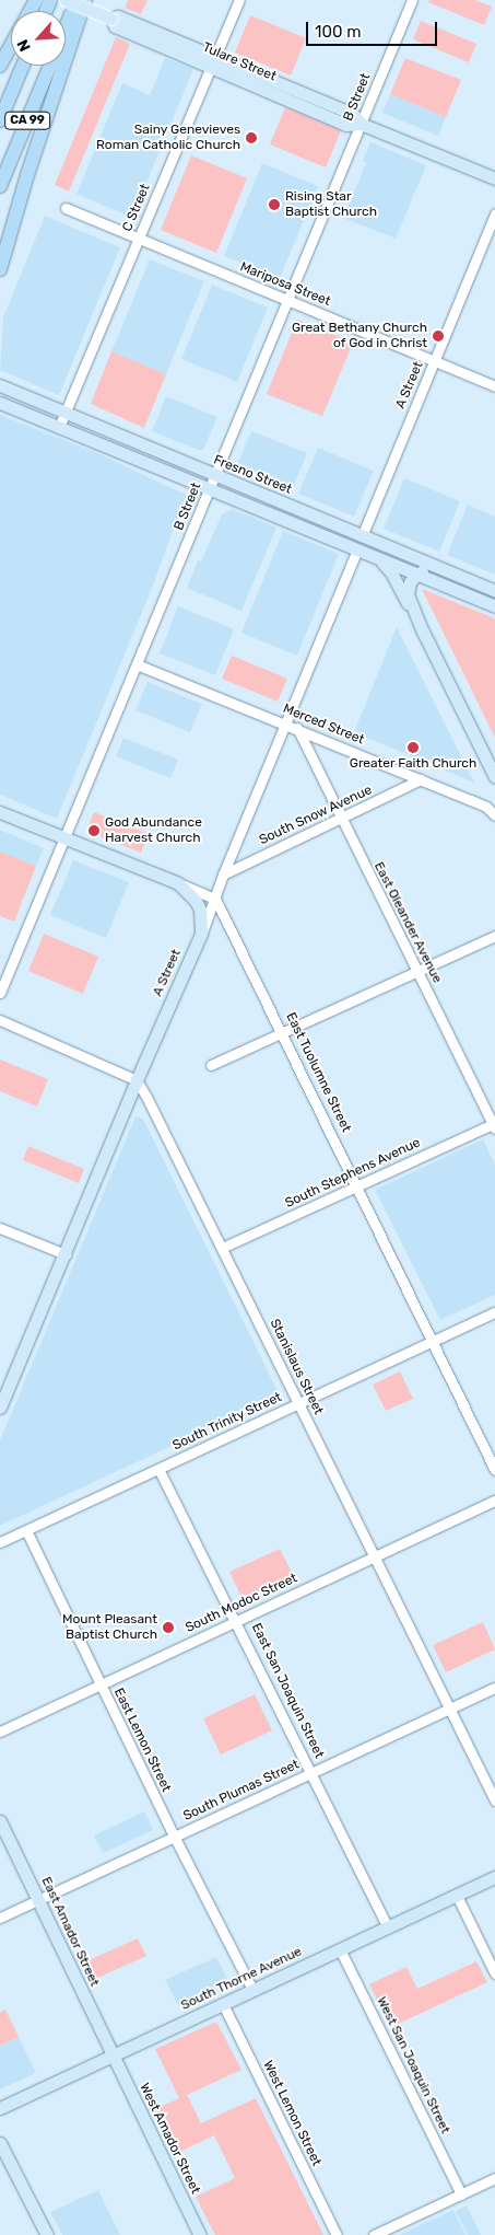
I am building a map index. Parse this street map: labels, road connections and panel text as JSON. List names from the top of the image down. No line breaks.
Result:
{"streets":{"highway":["CA 99"],"main road":["Tulare Street","A Street","Fresno Street","East Amador Street","South Thorne Avenue","West Amador Street"],"street":["B Street","C Street","Mariposa Street","Merced Street","South Snow Avenue","East Oleander Avenue","East Tuolumne Street","South Stephens Avenue","Stanislaus Street","South Trinity Street","South Modoc Street","East San Joaquin Street","East Lemon Street","South Plumas Street","West San Joaquin Street","West Lemon Street"]},"crossings":[["Tulare Street","B Street"],["Tulare Street","C Street"],["B Street","Mariposa Street"],["B Street","Fresno Street"],["B Street","Merced Street"],["C Street","Mariposa Street"],["C Street","Fresno Street"],["Mariposa Street","A Street"],["A Street","Fresno Street"],["A Street","Merced Street"],["A Street","South Snow Avenue"],["A Street","East Tuolumne Street"],["A Street","Stanislaus Street"],["Merced Street","South Snow Avenue"],["Merced Street","East Oleander Avenue"],["South Snow Avenue","East Oleander Avenue"],["East Oleander Avenue","South Stephens Avenue"],["East Tuolumne Street","South Stephens Avenue"],["East Tuolumne Street","South Trinity Street"],["South Stephens Avenue","Stanislaus Street"],["Stanislaus Street","South Trinity Street"],["Stanislaus Street","South Modoc Street"],["Stanislaus Street","South Plumas Street"],["South Trinity Street","East San Joaquin Street"],["South Trinity Street","East Lemon Street"],["South Modoc Street","East San Joaquin Street"],["South Modoc Street","East Lemon Street"],["East San Joaquin Street","South Plumas Street"],["East San Joaquin Street","South Thorne Avenue"],["East Lemon Street","South Plumas Street"],["East Lemon Street","South Thorne Avenue"],["South Plumas Street","East Amador Street"],["East Amador Street","South Thorne Avenue"],["East Amador Street","West Amador Street"],["South Thorne Avenue","West San Joaquin Street"],["South Thorne Avenue","West Lemon Street"],["South Thorne Avenue","West Amador Street"]],"places":["Sainy Genevieves Roman Catholic Church","Rising Star Baptist Church","Great Bethany Church of God in Christ","Greater Faith Church","God Abundance Harvest Church","Mount Pleasant Baptist Church"],"scale_bar":"100 m","north":"bottom left"}
